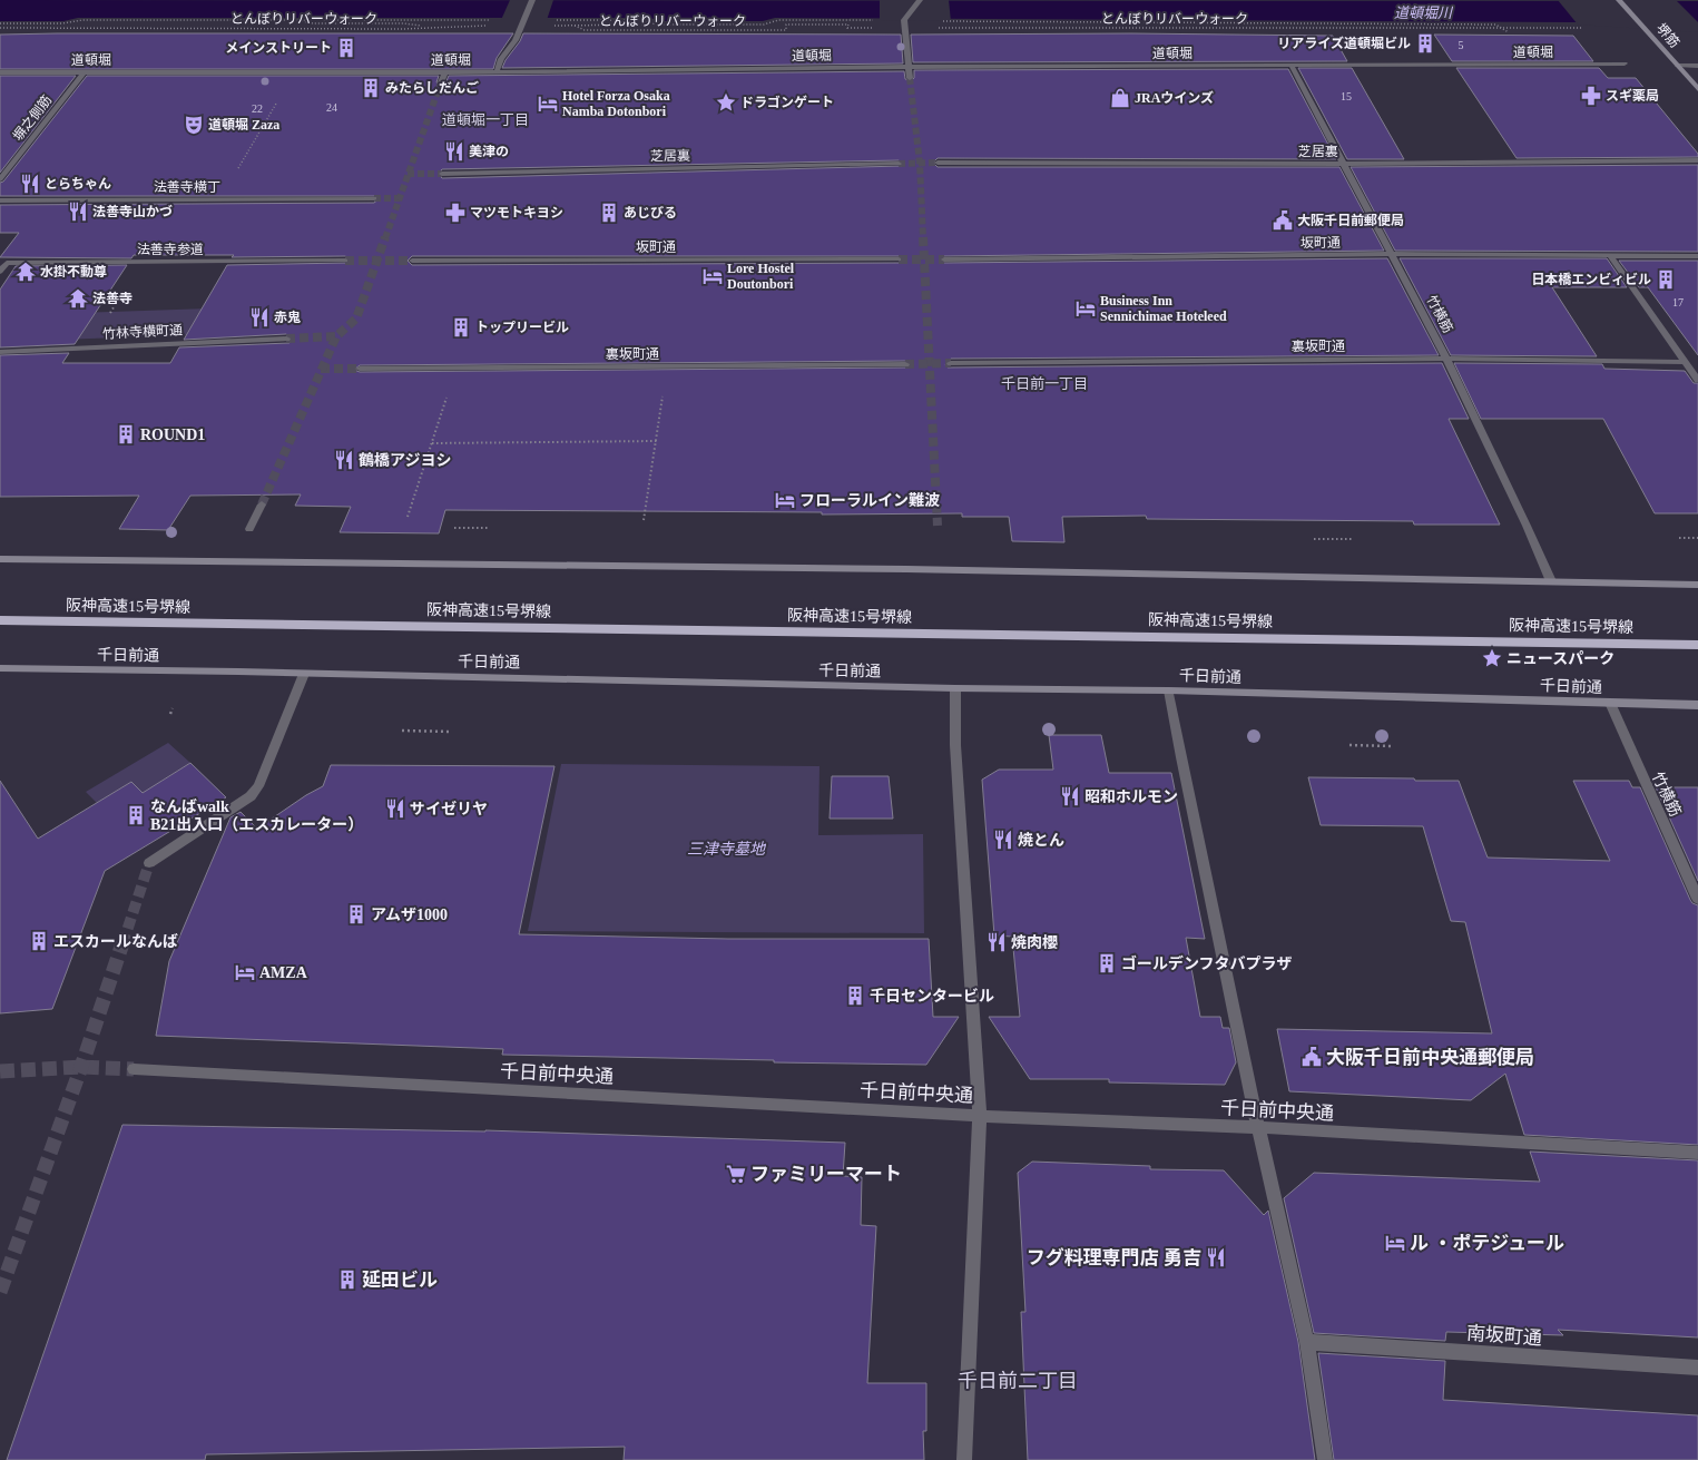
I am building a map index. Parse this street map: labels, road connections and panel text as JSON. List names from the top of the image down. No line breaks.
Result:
{"streets":{"highway":["阪神高速15号堺線"],"main road":["堺筋","千日前通"],"street":["道頓堀","塀之側筋","芝居裏","法善寺横丁","坂町通","法善寺参道","竹横筋","竹林寺横町通","裏坂町通","千日前中央通","南坂町通"],"path":["とんぼりリバーウォーク"]},"crossings":[["道頓堀","塀之側筋"],["道頓堀","竹横筋"],["芝居裏","竹横筋"],["坂町通","竹横筋"],["竹横筋","裏坂町通"],["竹横筋","千日前通"]],"districts":["道頓堀一丁目","千日前一丁目","千日前二丁目"],"water":["道頓堀川"],"parks":["三津寺墓地"],"places":{"building":["リアライズ道頓堀ビル","メインストリート","みたらしだんご","あじびる","日本橋エンビィビル","トップリービル","ROUND1","なんばwalk B21出入口（エスカレーター）","アムザ1000","エスカールなんば","ゴールデンフタバプラザ","千日センタービル","延田ビル"],"pharmacy":["スギ薬局","マツモトキヨシ"],"shop":["JRAウインズ"],"place":["ドラゴンゲート","ニュースパーク"],"hotel":["Hotel Forza Osaka Namba Dotonbori","Lore Hostel Doutonbori","Business Inn Sennichimae Hoteleed","フローラルイン難波","AMZA","ル ・ポテジュール"],"theatre":["道頓堀 Zaza"],"restaurant":["美津の","とらちゃん","法善寺山かづ","赤鬼","鶴橋アジヨシ","昭和ホルモン","サイゼリヤ","焼とん","焼肉櫻","フグ料理専門店 勇吉"],"public building":["大阪千日前郵便局","大阪千日前中央通郵便局"],"temple":["水掛不動尊","法善寺"],"supermarket":["ファミリーマート"]},"house_numbers":["5","15","24","22","17"]}
